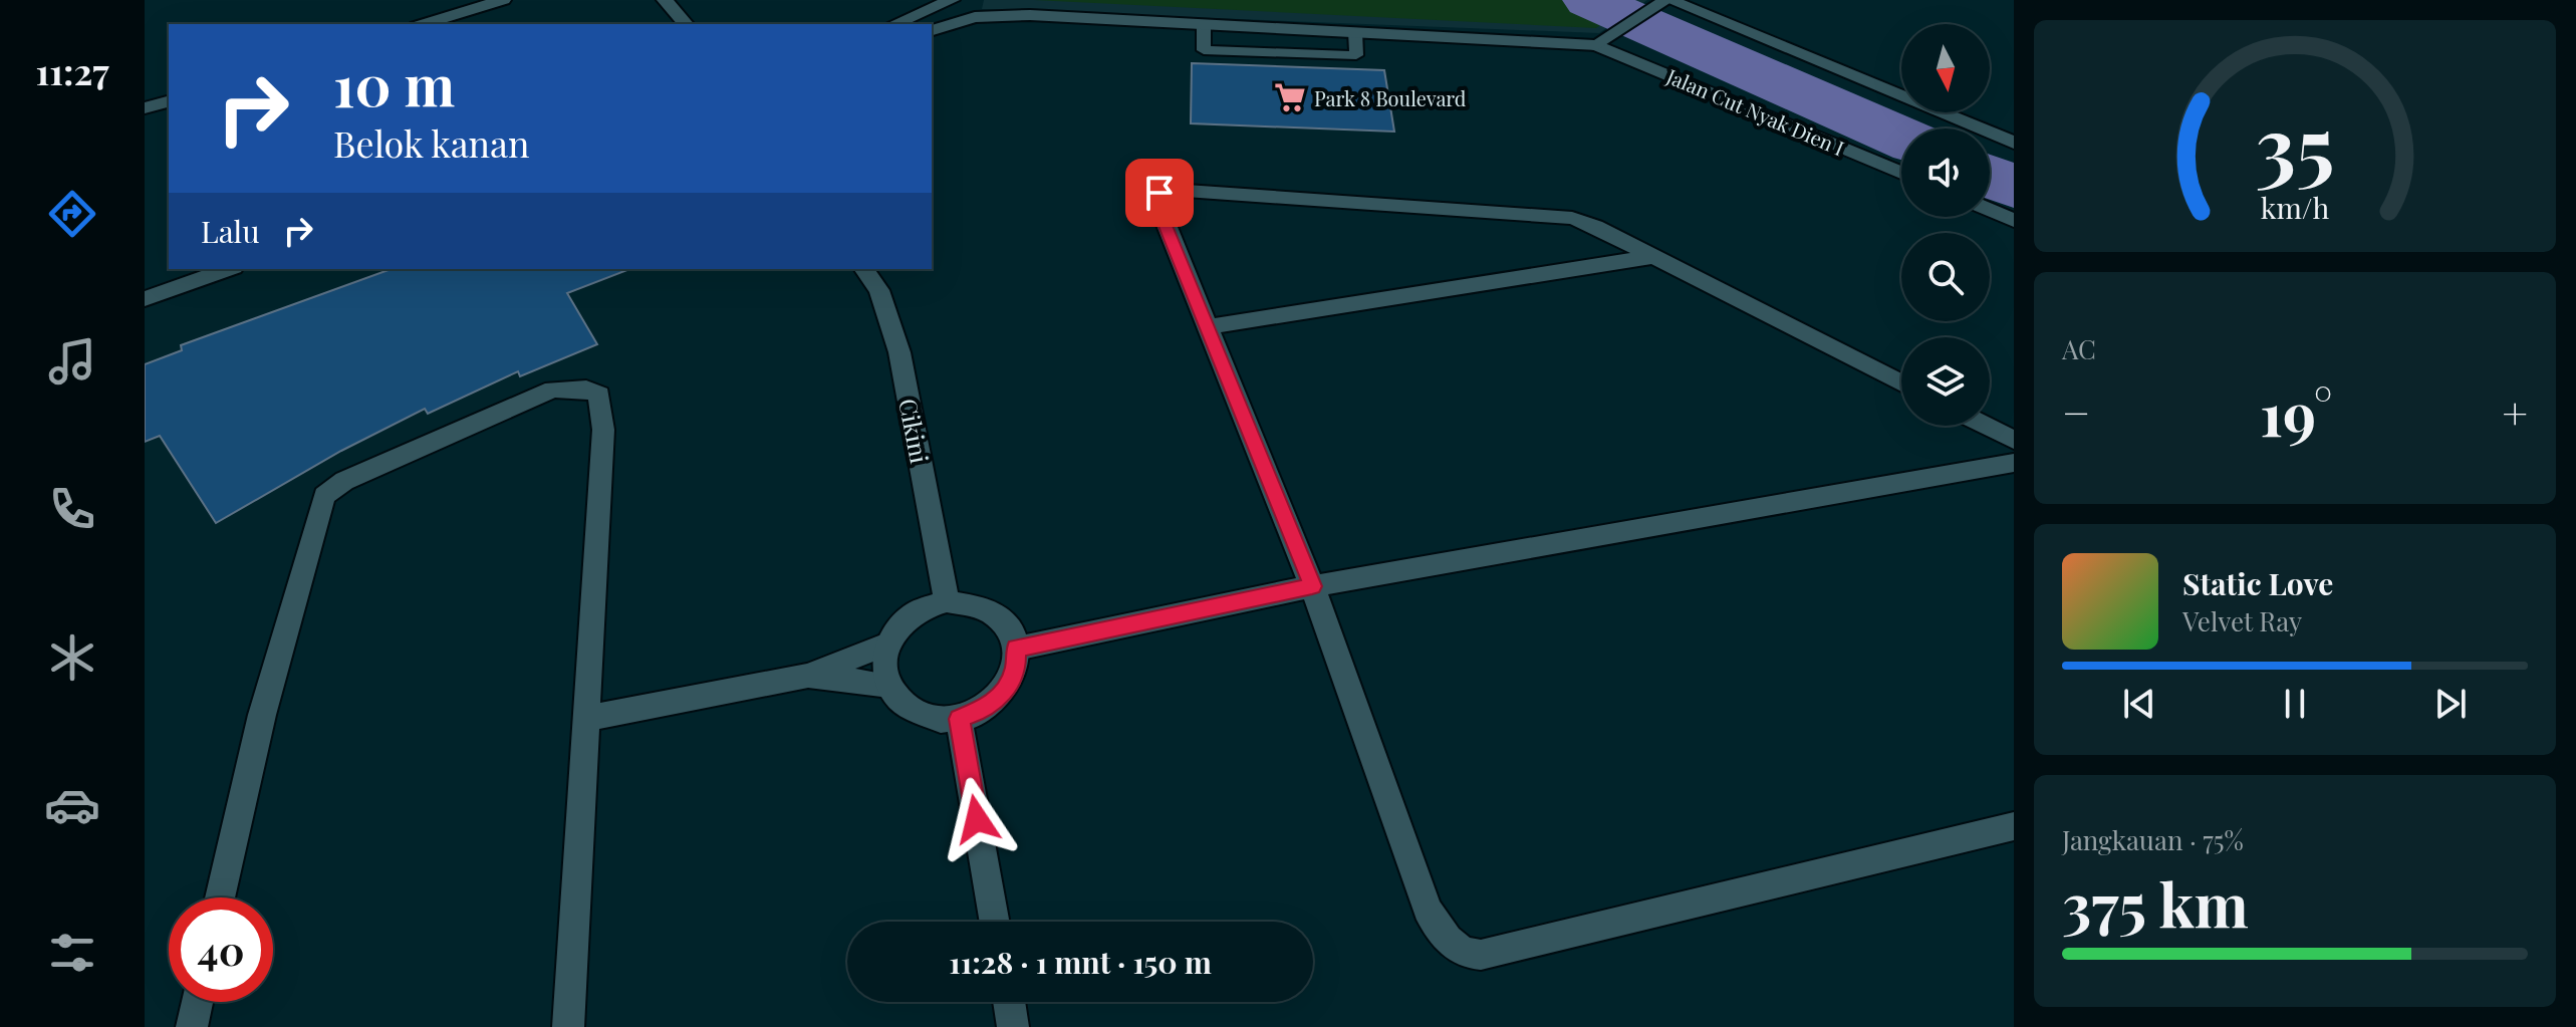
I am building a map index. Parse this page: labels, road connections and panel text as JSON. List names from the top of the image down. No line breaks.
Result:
{"streets":{"street":["Jalan Cut Nyak Dien I","Cikini"]},"places":{"supermarket":["Park 8 Boulevard"]},"north":"bottom","page":{"tabs":"11:27","turn":["10 m","Belok kanan"],"then":"Lalu","tile":["AC",["Jangkauan · 75%","375 km"]],"heat":["−","19°","+"],"song":["Static Love","Velvet Ray"],"limit":"40","trip":"11:28 · 1 mnt · 150 m","gauge":["35","km/h"]}}
